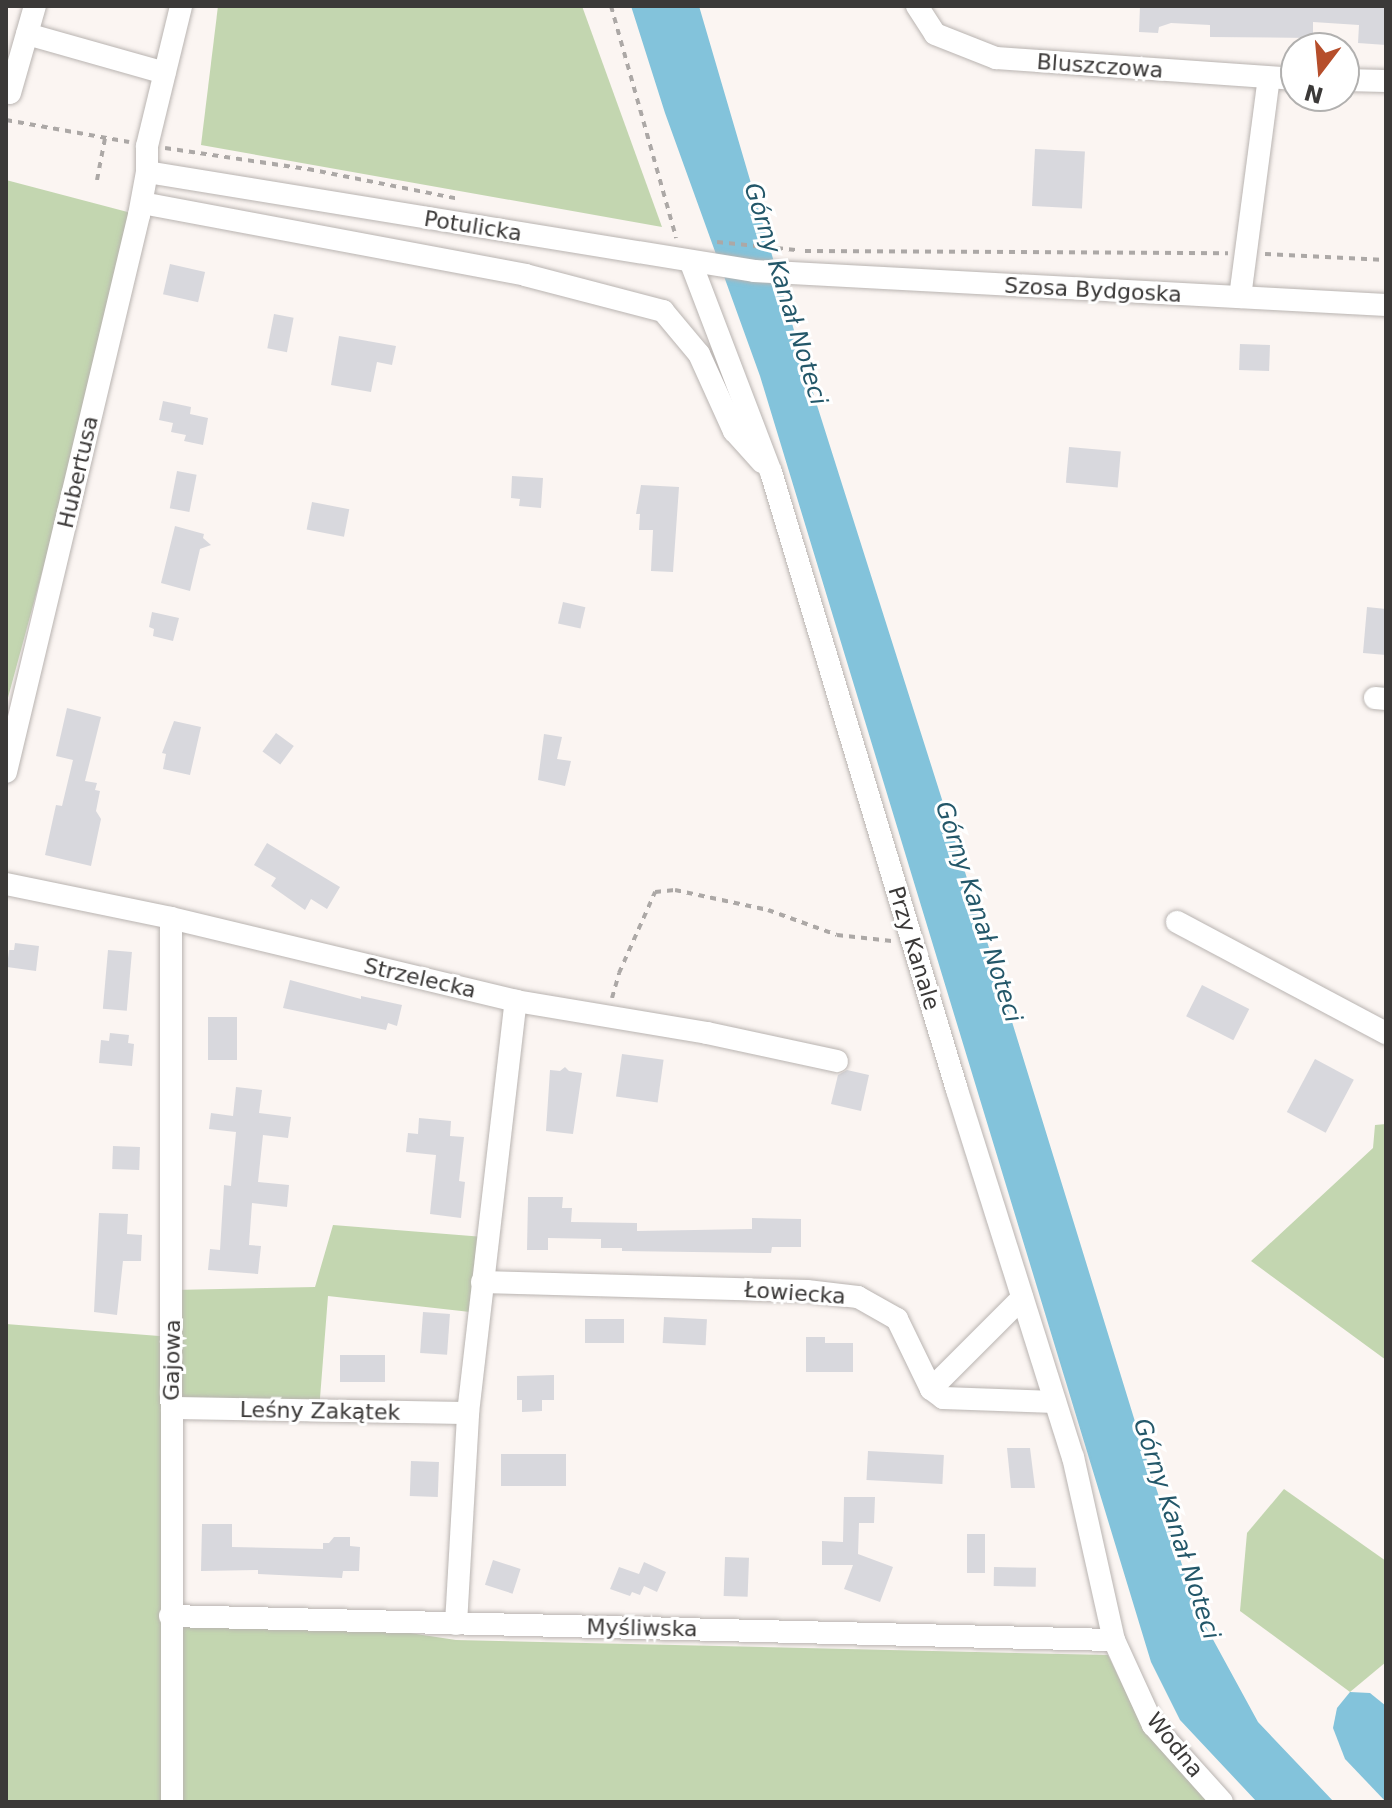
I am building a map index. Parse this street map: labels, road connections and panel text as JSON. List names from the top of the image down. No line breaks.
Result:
{"streets":{"street":["Bluszczowa","Potulicka","Szosa Bydgoska","Hubertusa","Przy Kanale","Strzelecka","Łowiecka","Gajowa","Leśny Zakątek","Myśliwska","Wodna"]},"crossings":[["Potulicka","Szosa Bydgoska"],["Potulicka","Hubertusa"],["Potulicka","Przy Kanale"],["Przy Kanale","Myśliwska"],["Przy Kanale","Wodna"],["Strzelecka","Gajowa"],["Gajowa","Leśny Zakątek"],["Gajowa","Myśliwska"],["Myśliwska","Wodna"]],"water":["Górny Kanał Noteci"],"north":"bottom"}
